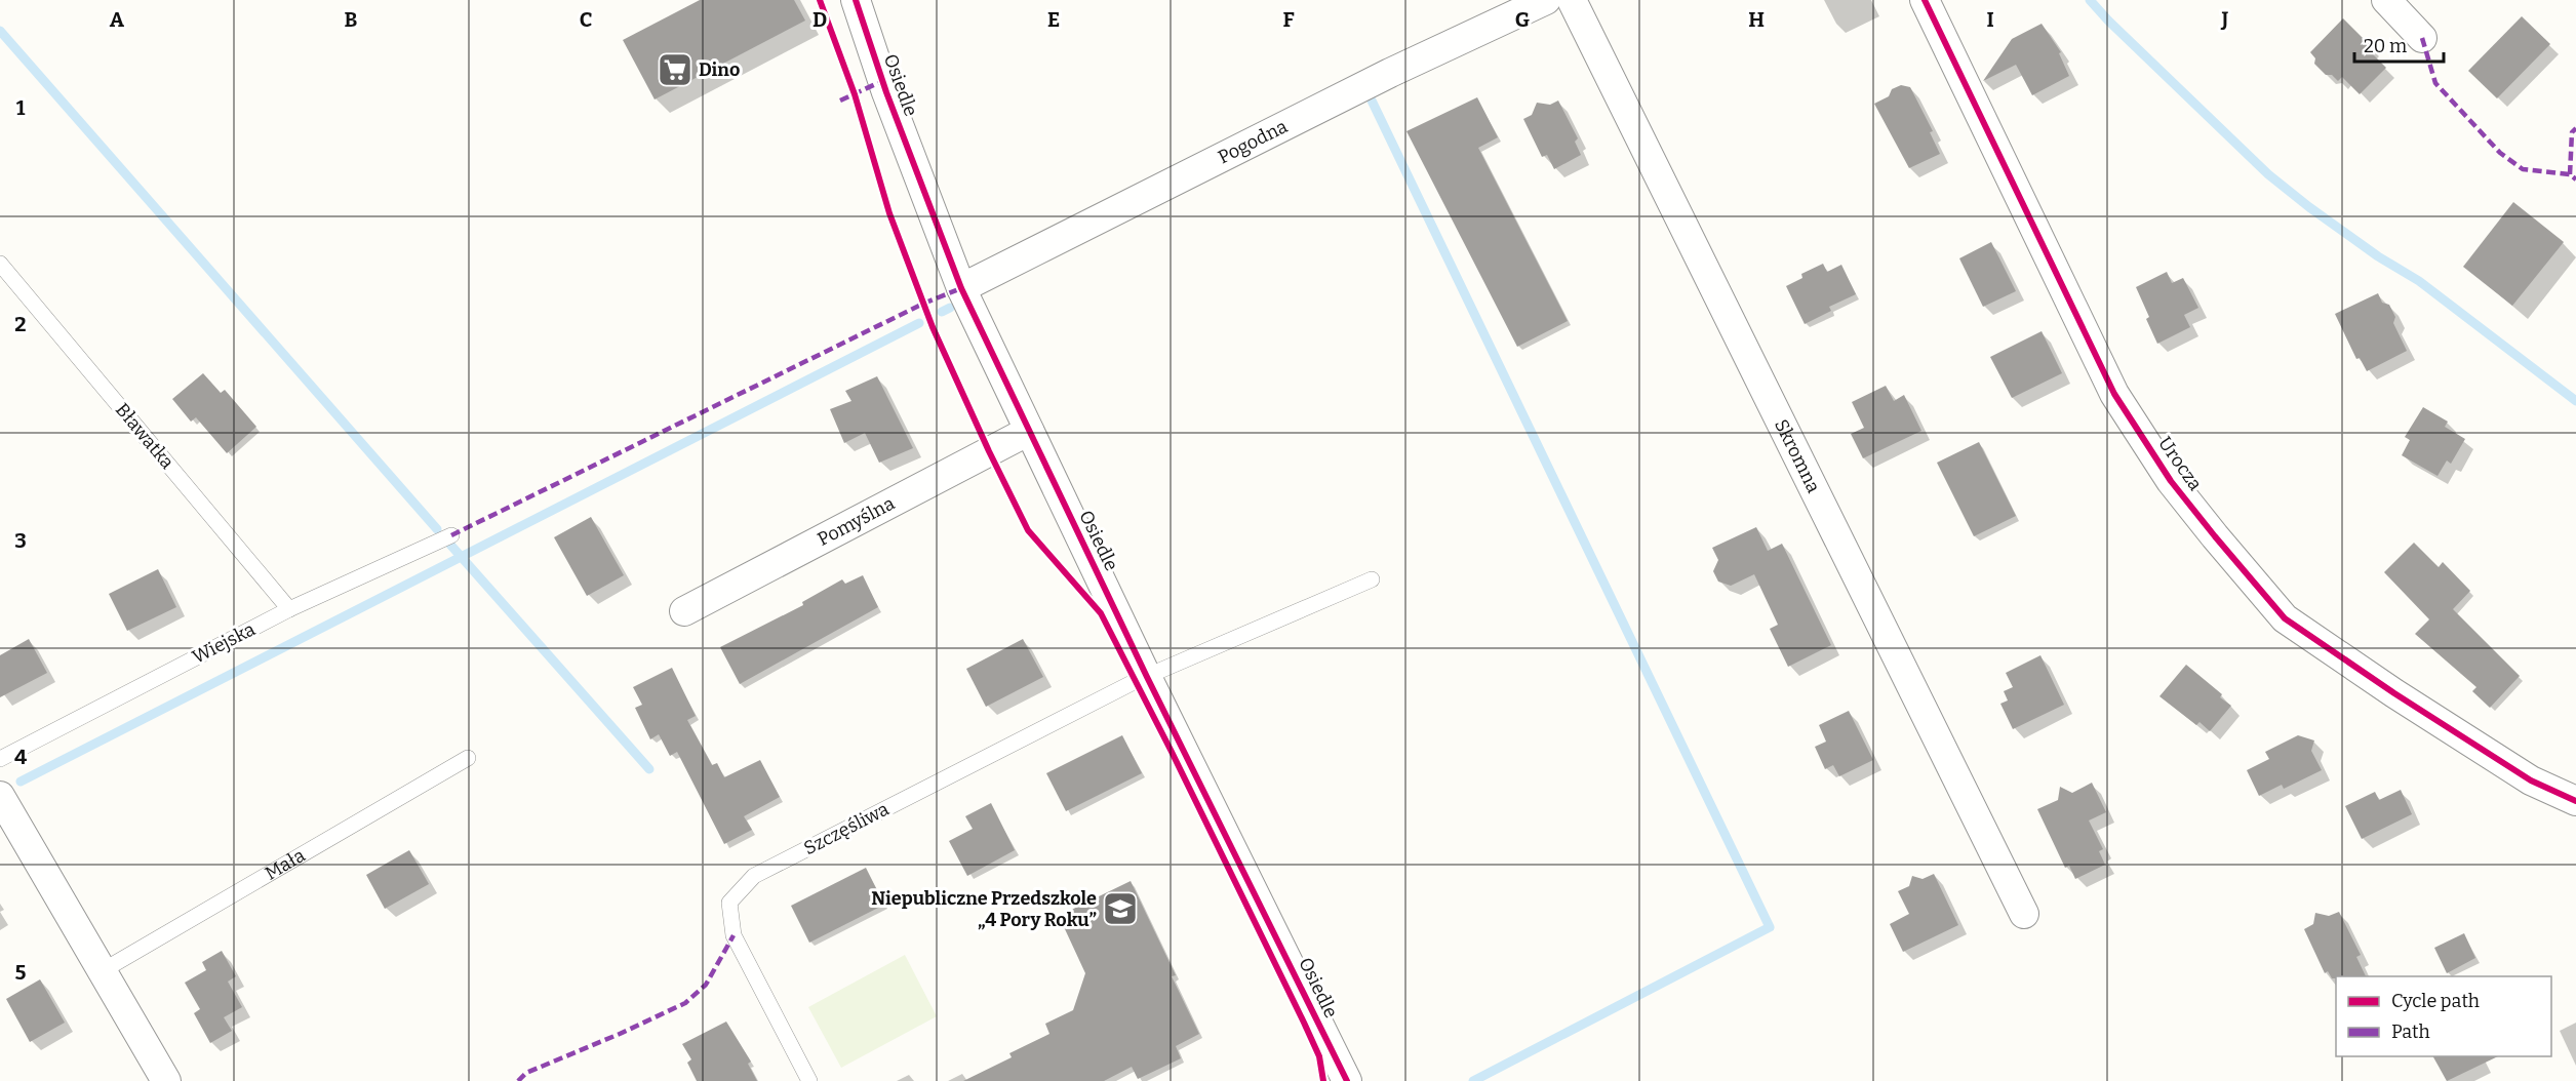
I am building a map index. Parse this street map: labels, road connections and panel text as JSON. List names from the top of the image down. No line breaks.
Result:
{"streets":{"street":["Osiedle","Pogodna","Skromna","Urocza","Pomyślna"],"lane":["Bławatka","Wiejska","Szczęśliwa","Mała"]},"crossings":[["Osiedle","Pogodna"],["Osiedle","Pomyślna"],["Osiedle","Szczęśliwa"],["Bławatka","Wiejska"]],"places":{"supermarket":["Dino"],"school or university":["Niepubliczne Przedszkole „4 Pory Roku”"]},"legend":["Cycle path","Path"],"scale_bar":"20 m","grid":{"columns":["A","B","C","D","E","F","G","H","I","J"],"rows":["1","2","3","4","5"]}}
